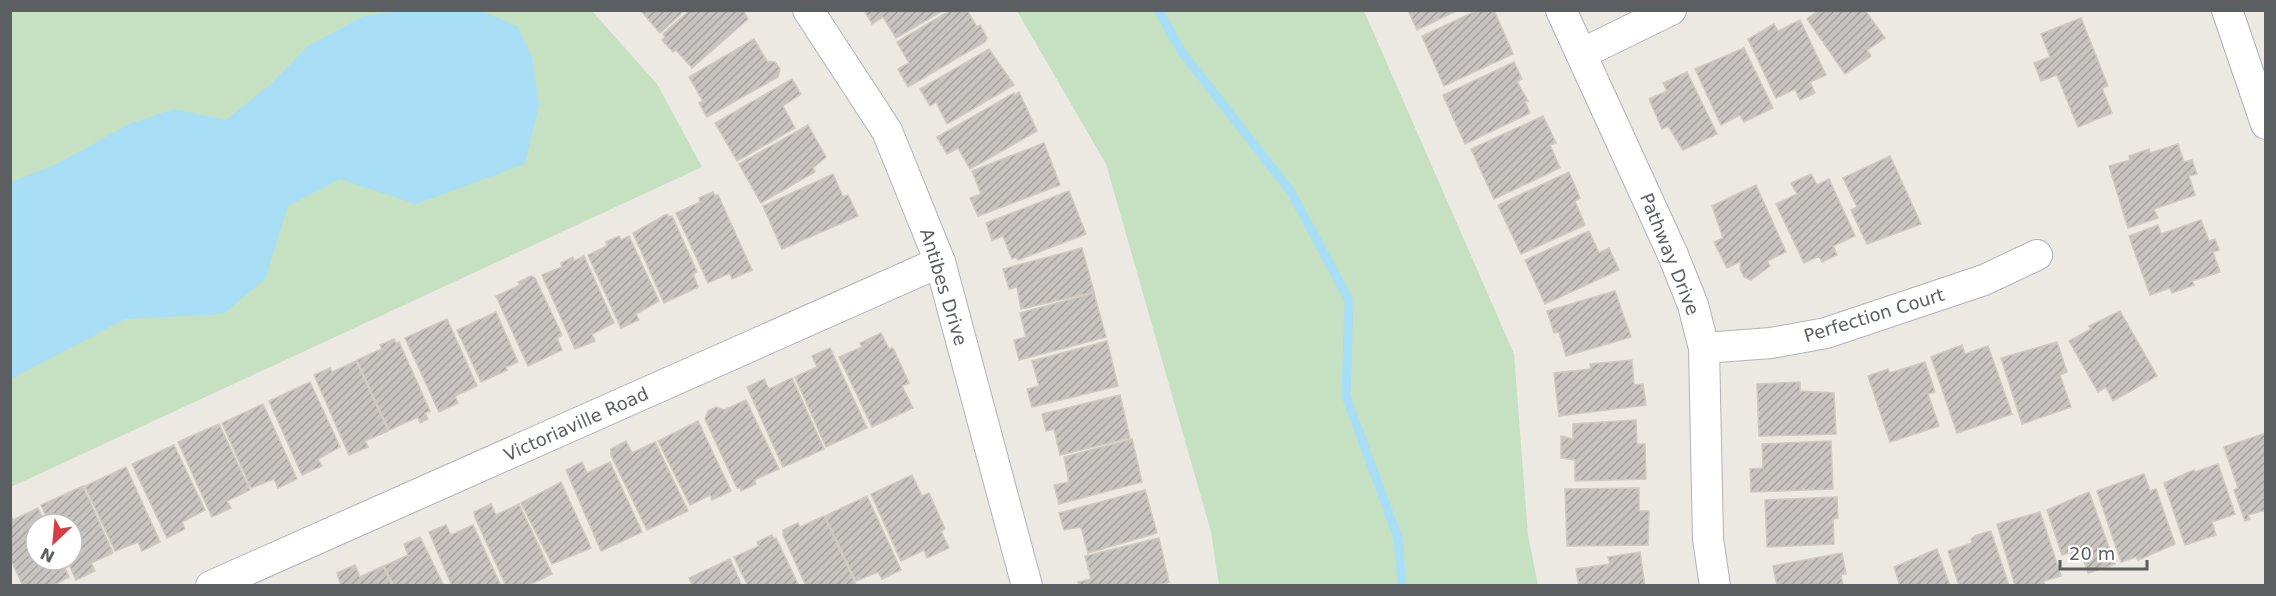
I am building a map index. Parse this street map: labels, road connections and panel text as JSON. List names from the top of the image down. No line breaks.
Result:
{"streets":{"street":["Pathway Drive","Antibes Drive","Perfection Court","Victoriaville Road"]},"crossings":[["Pathway Drive","Perfection Court"],["Antibes Drive","Victoriaville Road"]],"scale_bar":"20 m","north":"bottom left"}
